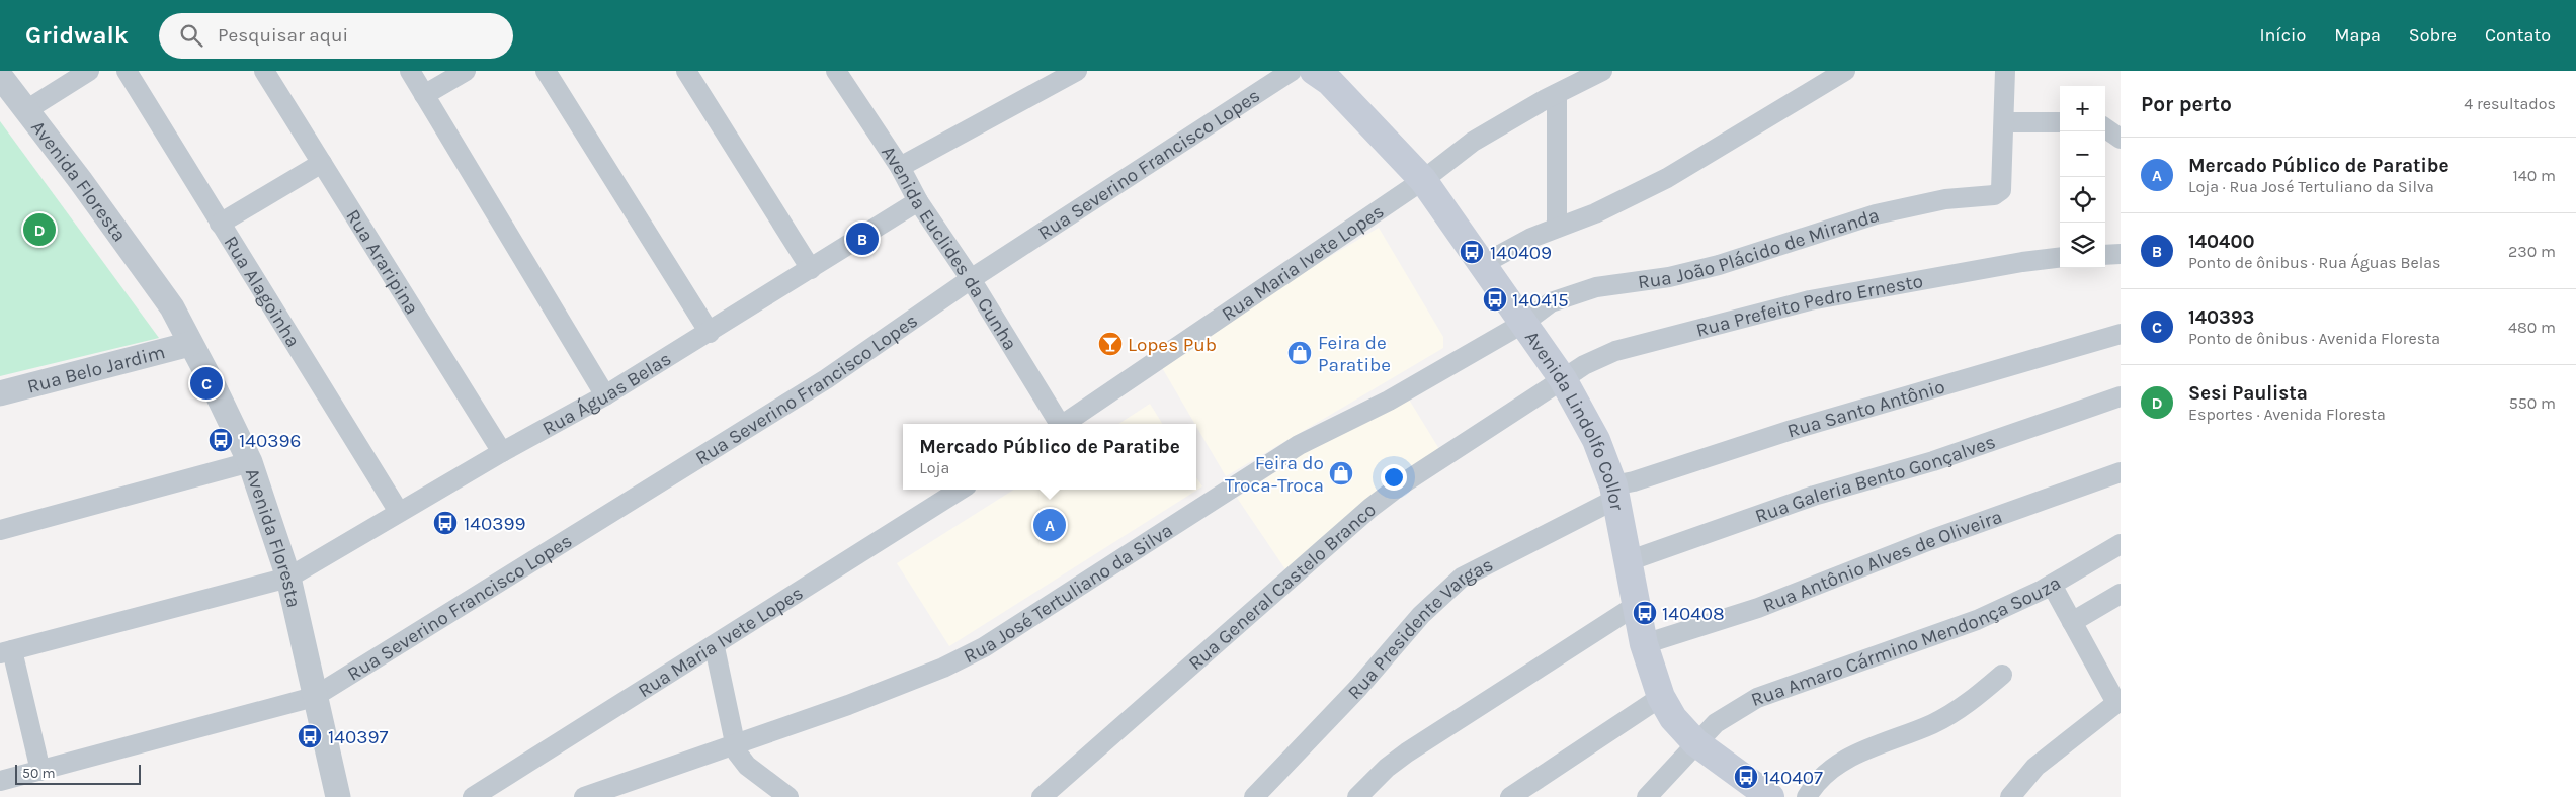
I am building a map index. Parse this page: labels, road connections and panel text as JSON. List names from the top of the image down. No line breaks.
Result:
{"streets":{"main road":["Avenida Lindolfo Collor"],"street":["Rua Severino Francisco Lopes","Avenida Floresta","Avenida Euclides da Cunha","Rua João Plácido de Miranda","Rua Araripina","Rua Maria Ivete Lopes","Rua Alagoinha","Rua Prefeito Pedro Ernesto","Rua Belo Jardim","Rua Águas Belas","Rua Santo Antônio","Rua Galeria Bento Gonçalves","Rua Antônio Alves de Oliveira","Rua General Castelo Branco","Rua José Tertuliano da Silva","Rua Presidente Vargas","Rua Amaro Cármino Mendonça Souza"]},"crossings":[["Rua Severino Francisco Lopes","Avenida Floresta"],["Rua Severino Francisco Lopes","Avenida Euclides da Cunha"],["Avenida Floresta","Rua Belo Jardim"],["Avenida Floresta","Rua Águas Belas"],["Avenida Euclides da Cunha","Rua Águas Belas"],["Rua João Plácido de Miranda","Avenida Lindolfo Collor"],["Rua João Plácido de Miranda","Rua José Tertuliano da Silva"],["Rua Araripina","Rua Águas Belas"],["Rua Maria Ivete Lopes","Avenida Lindolfo Collor"],["Rua Alagoinha","Rua Águas Belas"],["Rua Prefeito Pedro Ernesto","Avenida Lindolfo Collor"],["Rua Prefeito Pedro Ernesto","Rua General Castelo Branco"],["Rua Santo Antônio","Avenida Lindolfo Collor"],["Rua Santo Antônio","Rua Presidente Vargas"],["Avenida Lindolfo Collor","Rua Galeria Bento Gonçalves"],["Avenida Lindolfo Collor","Rua Antônio Alves de Oliveira"],["Avenida Lindolfo Collor","Rua General Castelo Branco"],["Avenida Lindolfo Collor","Rua José Tertuliano da Silva"],["Avenida Lindolfo Collor","Rua Presidente Vargas"],["Avenida Lindolfo Collor","Rua Amaro Cármino Mendonça Souza"]],"places":{"bus stop":["140409","140415","140396","140399","140408","140397","140407"],"bar":["Lopes Pub"],"shop":["Feira de Paratibe","Feira do Troca-Troca"]},"scale_bar":"50 m","page":{"header":"Gridwalk","search":"Pesquisar aqui","nav":["Início","Mapa","Sobre","Contato"],"heading":["Por perto","4 resultados"],"map_buttons":["+","−"],"list":[{"mark":"A","name":"Mercado Público de Paratibe","note":"Loja · Rua José Tertuliano da Silva","value":"140 m"},{"mark":"B","name":"140400","note":"Ponto de ônibus · Rua Águas Belas","value":"230 m"},{"mark":"C","name":"140393","note":"Ponto de ônibus · Avenida Floresta","value":"480 m"},{"mark":"D","name":"Sesi Paulista","note":"Esportes · Avenida Floresta","value":"550 m"}],"pins":["D","B","C","A"],"popup":["Mercado Público de Paratibe","Loja"],"scale":"50 m"}}
